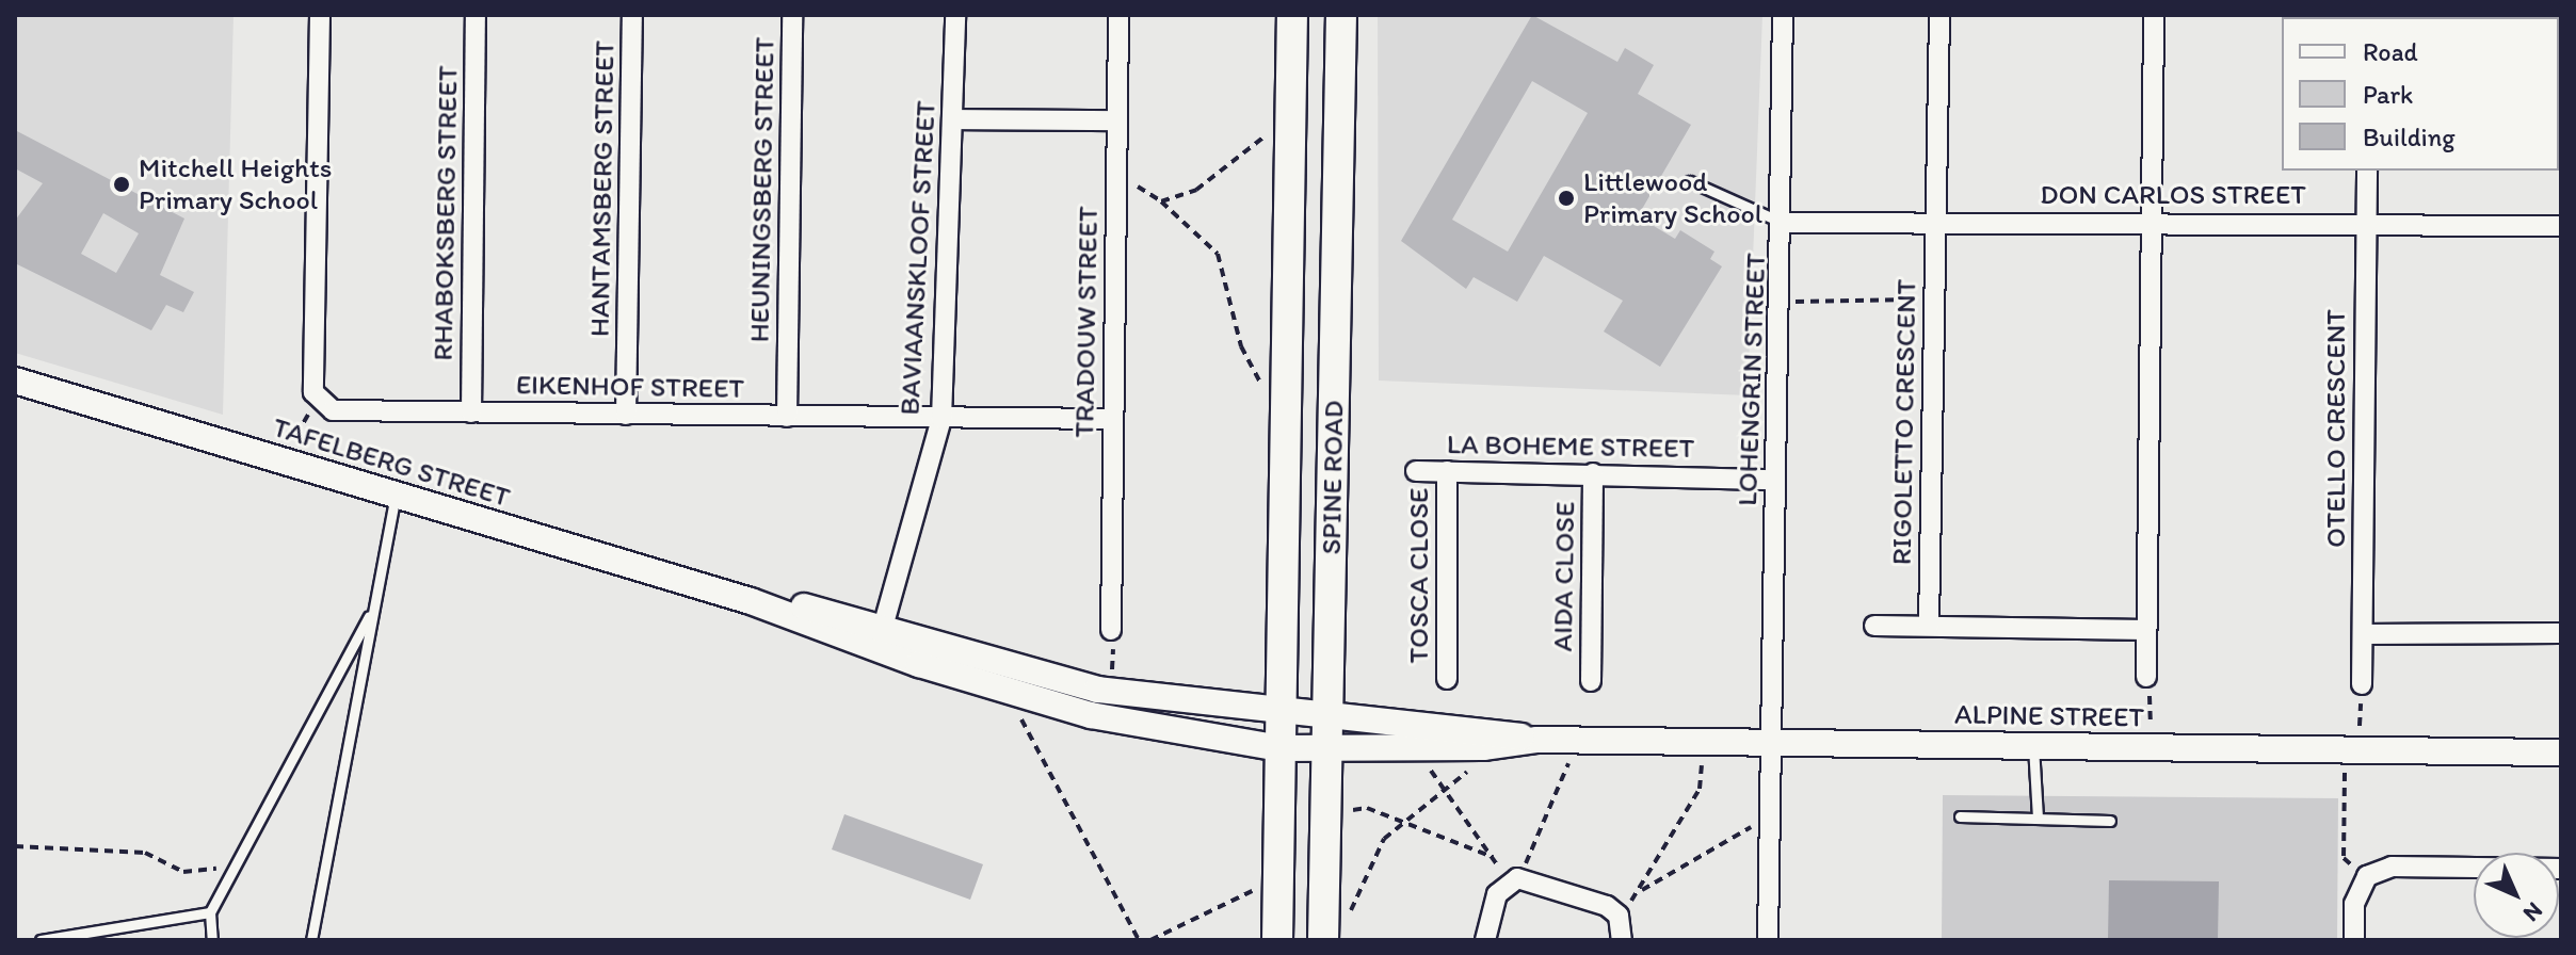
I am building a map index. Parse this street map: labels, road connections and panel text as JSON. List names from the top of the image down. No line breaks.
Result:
{"streets":{"main road":["SPINE ROAD"],"street":["HANTAMSBERG STREET","HEUNINGSBERG STREET","DON CARLOS STREET","RHABOKSBERG STREET","BAVIAANSKLOOF STREET","TRADOUW STREET","LOHENGRIN STREET","EIKENHOF STREET","RIGOLETTO CRESCENT","OTELLO CRESCENT","LA BOHEME STREET","TAFELBERG STREET","TOSCA CLOSE","AIDA CLOSE","ALPINE STREET"]},"crossings":[["HANTAMSBERG STREET","EIKENHOF STREET"],["HEUNINGSBERG STREET","EIKENHOF STREET"],["DON CARLOS STREET","LOHENGRIN STREET"],["DON CARLOS STREET","RIGOLETTO CRESCENT"],["DON CARLOS STREET","OTELLO CRESCENT"],["RHABOKSBERG STREET","EIKENHOF STREET"],["BAVIAANSKLOOF STREET","EIKENHOF STREET"],["BAVIAANSKLOOF STREET","TAFELBERG STREET"],["TRADOUW STREET","EIKENHOF STREET"],["LOHENGRIN STREET","LA BOHEME STREET"],["LOHENGRIN STREET","ALPINE STREET"],["LA BOHEME STREET","TOSCA CLOSE"],["LA BOHEME STREET","AIDA CLOSE"],["TAFELBERG STREET","SPINE ROAD"],["TAFELBERG STREET","ALPINE STREET"],["SPINE ROAD","ALPINE STREET"]],"places":["Mitchell Heights Primary School","Littlewood Primary School"],"legend":["Road","Park","Building"],"north":"bottom right"}
